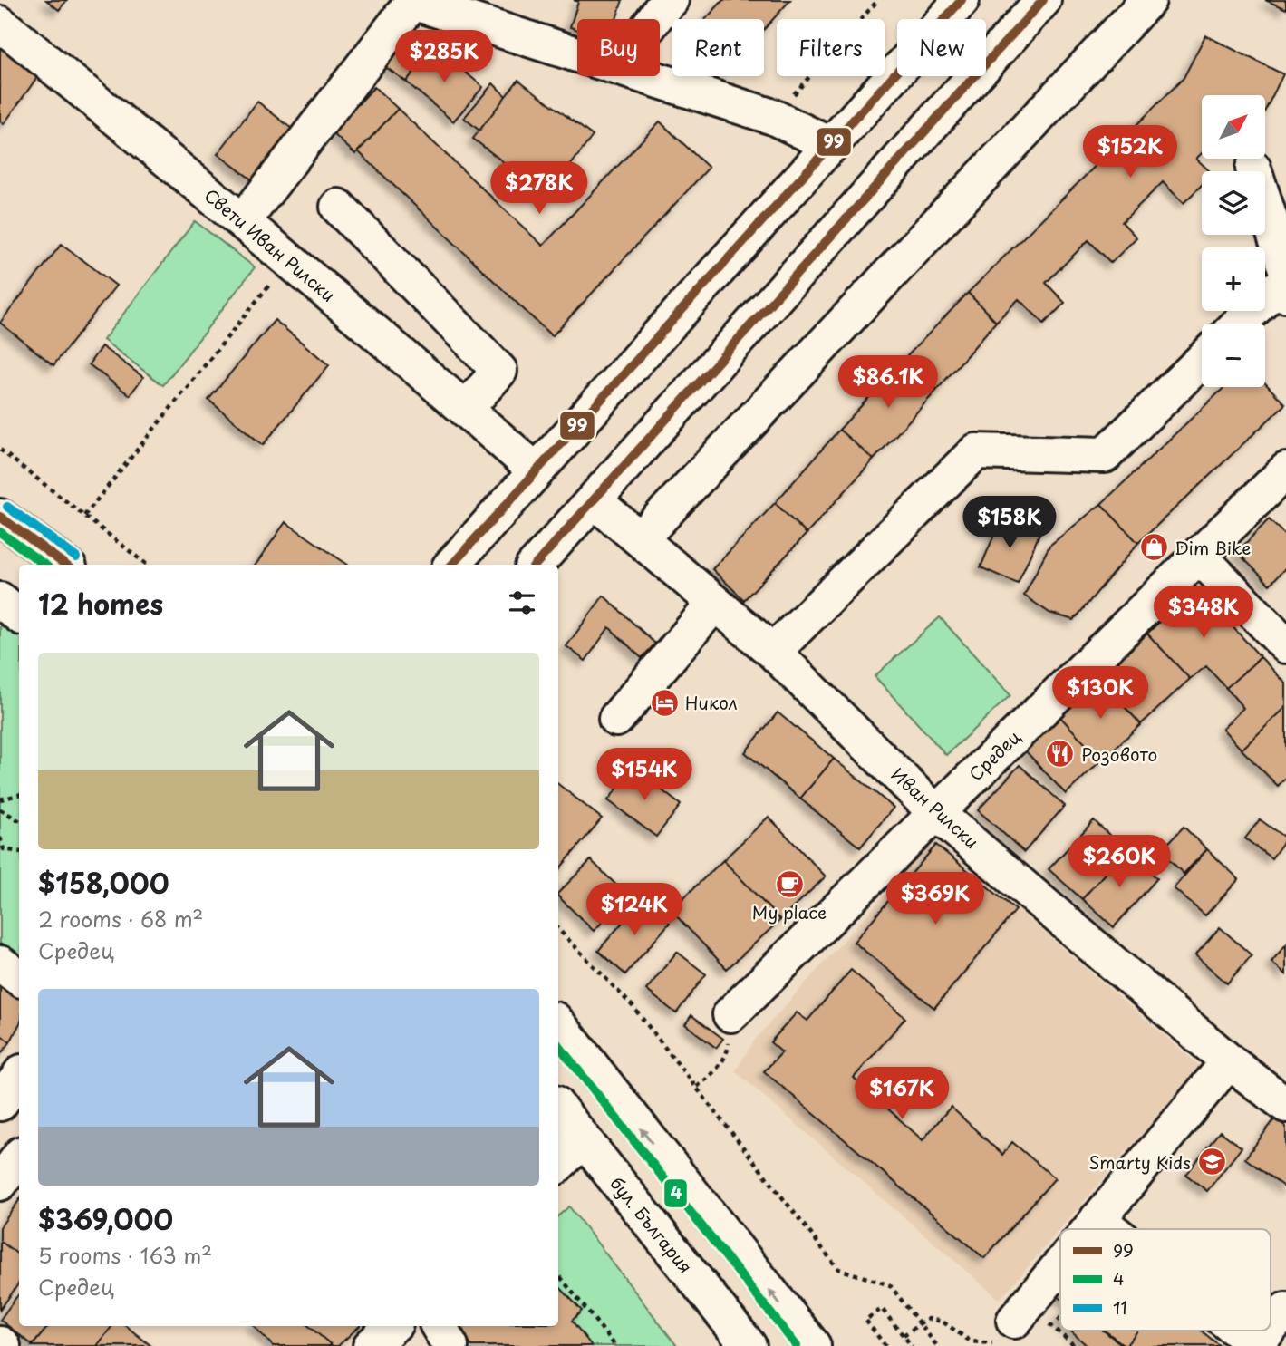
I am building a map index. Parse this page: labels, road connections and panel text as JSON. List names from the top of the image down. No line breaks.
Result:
{"streets":{"street":["Свети Иван Рилски","Средец","Иван Рилски","бул. България"]},"crossings":[["Средец","Иван Рилски"]],"places":{"shop":["Dim Bike"],"hotel":["Никол"],"restaurant":["Розовото"],"cafe":["My place"],"school or university":["Smarty Kids"]},"lines":["transit line 99","transit line 11","transit line 4"],"legend":["99","4","11"],"north":"top right","page":{"chip":["Buy","Rent","Filters","New"],"price":["$285K","$152K","$278K","$86.1K","$158K","$348K","$130K","$154K","$260K","$369K","$124K","$167K"],"map_buttons":["+","−"],"heading":"12 homes","list":[{"name":"$158,000","note":"2 rooms · 68 m² · Средец"},{"name":"$369,000","note":"5 rooms · 163 m² · Средец"}]}}
